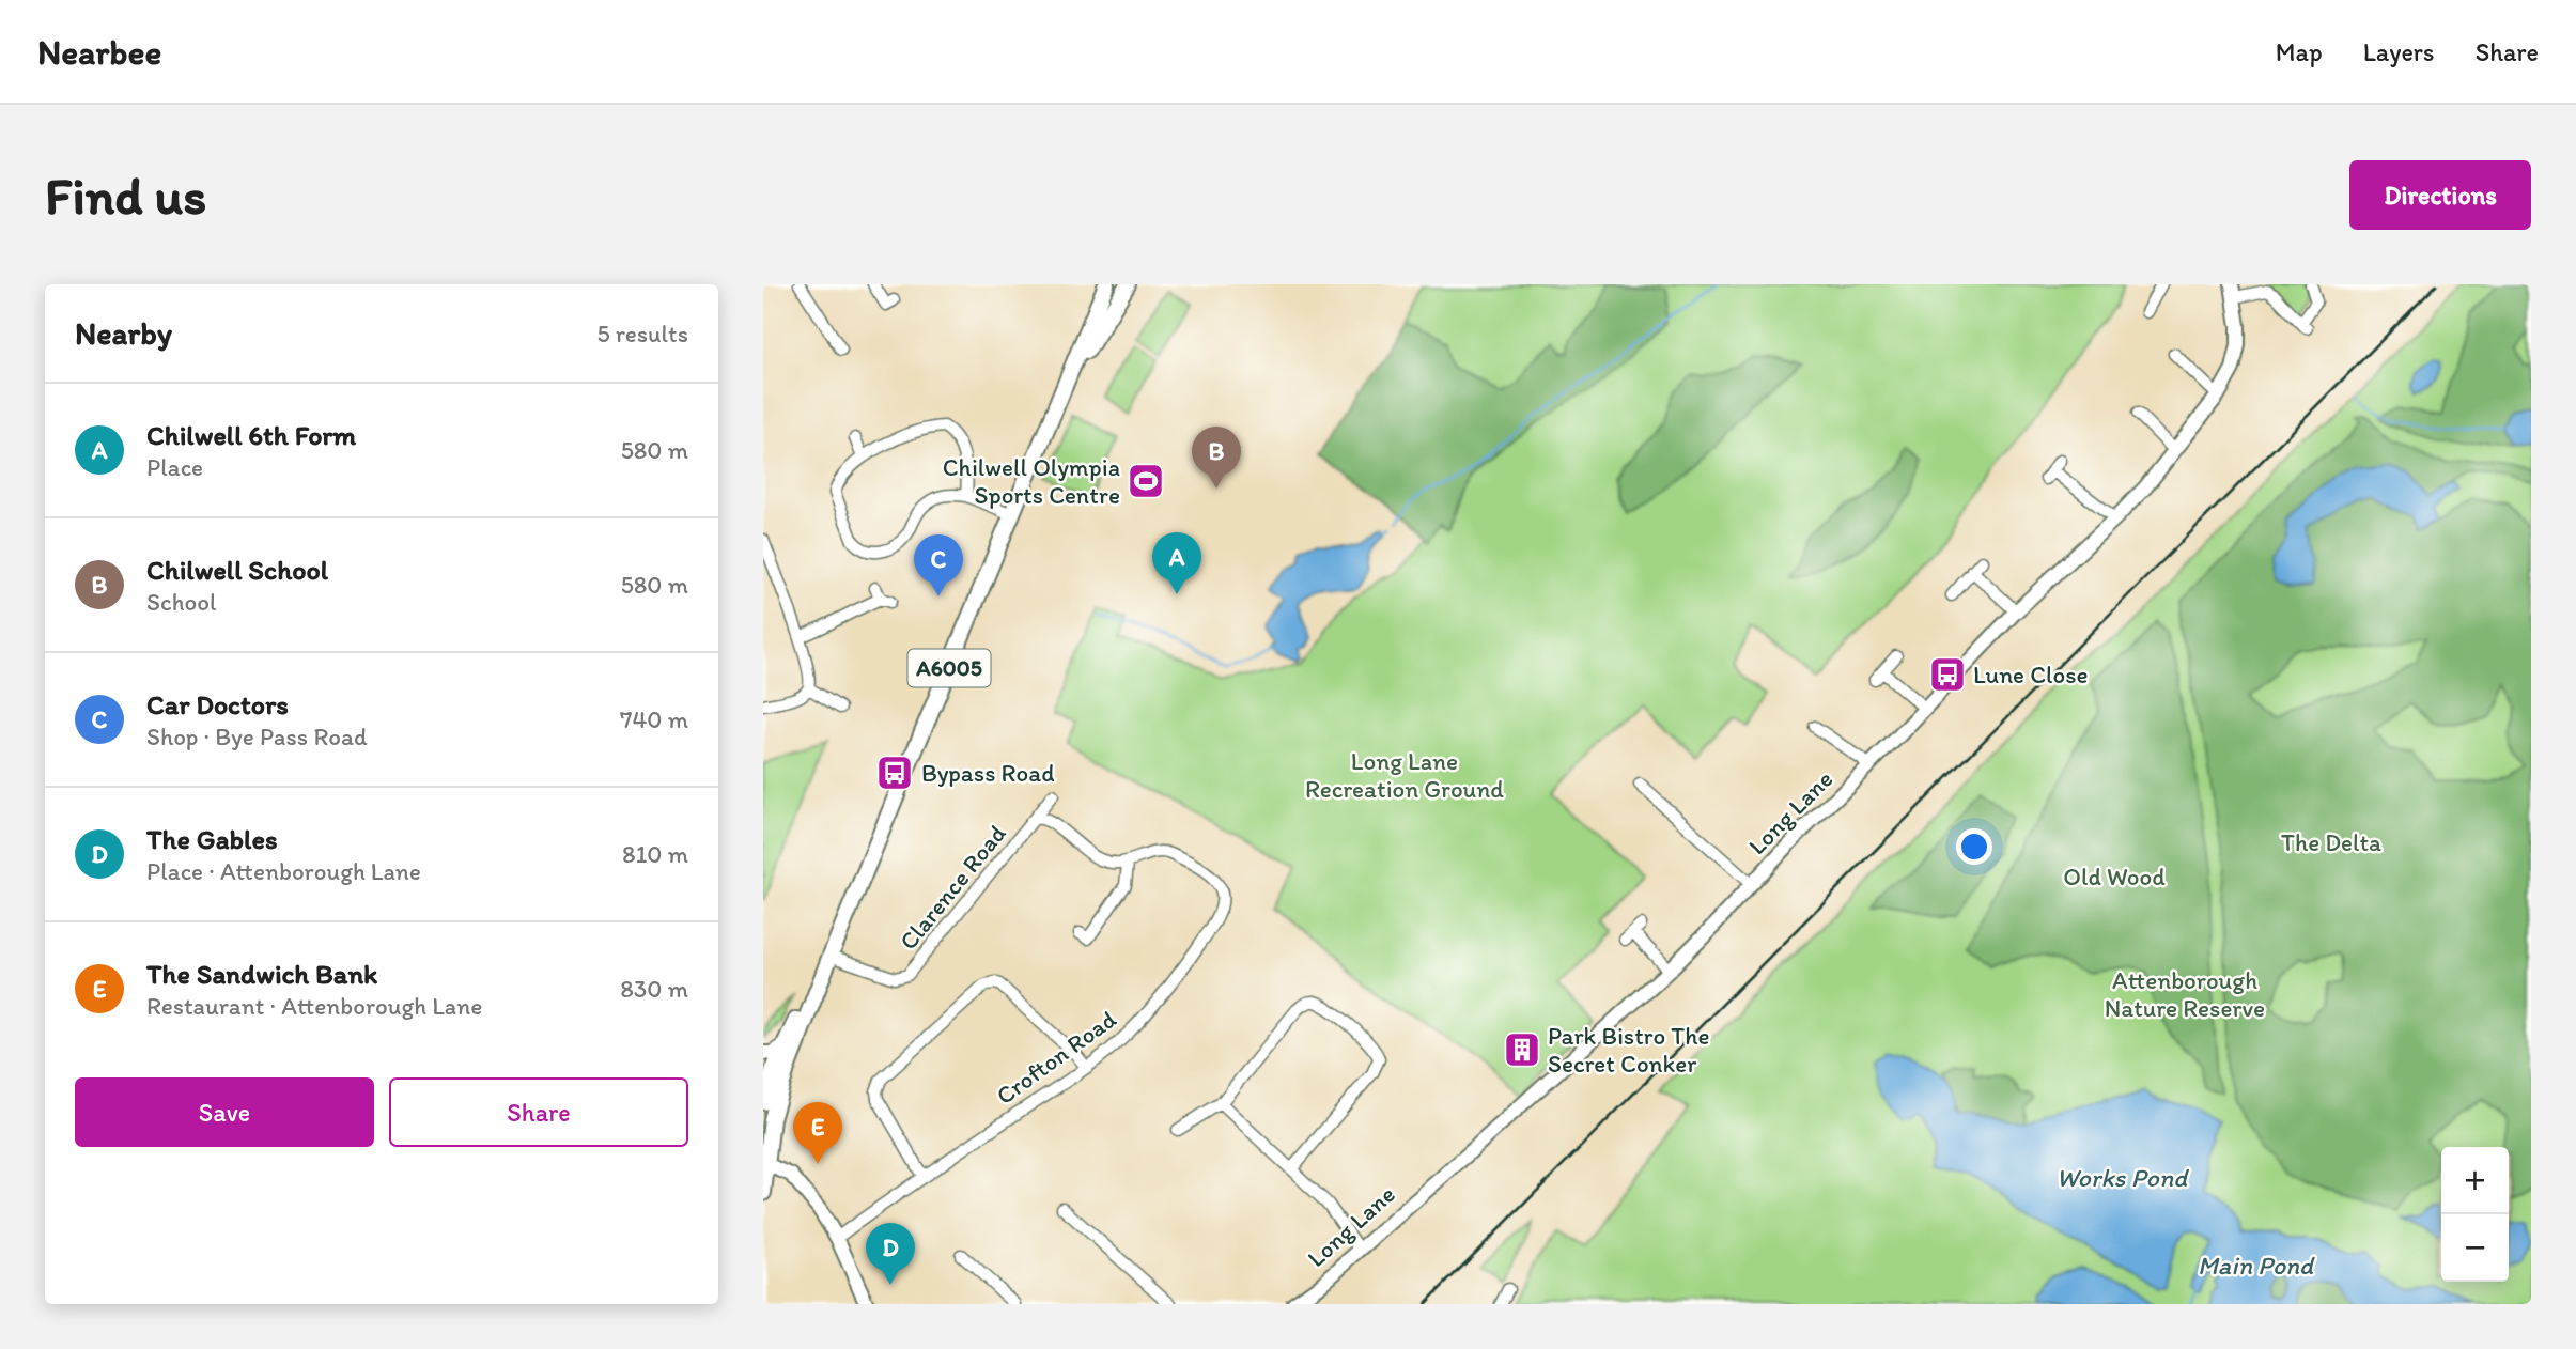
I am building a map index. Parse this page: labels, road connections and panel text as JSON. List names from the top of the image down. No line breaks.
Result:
{"streets":{"main road":["A6005"],"street":["Long Lane","Clarence Road","Crofton Road"]},"crossings":[["A6005","Clarence Road"],["Clarence Road","Crofton Road"]],"water":["Works Pond","Main Pond"],"parks":["Long Lane Recreation Ground","The Delta","Old Wood","Attenborough Nature Reserve"],"places":{"sports":["Chilwell Olympia Sports Centre"],"bus stop":["Lune Close","Bypass Road"],"building":["Park Bistro The Secret Conker"]},"page":{"header":"Nearbee","nav":["Map","Layers","Share"],"buttons":["Directions",["Save","Share"]],"title":"Find us","heading":["Nearby","5 results"],"list":[{"mark":"A","name":"Chilwell 6th Form","note":"Place","value":"580 m"},{"mark":"B","name":"Chilwell School","note":"School","value":"580 m"},{"mark":"C","name":"Car Doctors","note":"Shop · Bye Pass Road","value":"740 m"},{"mark":"D","name":"The Gables","note":"Place · Attenborough Lane","value":"810 m"},{"mark":"E","name":"The Sandwich Bank","note":"Restaurant · Attenborough Lane","value":"830 m"}],"pins":["B","A","C","E","D"],"map_buttons":["+","−"]}}
